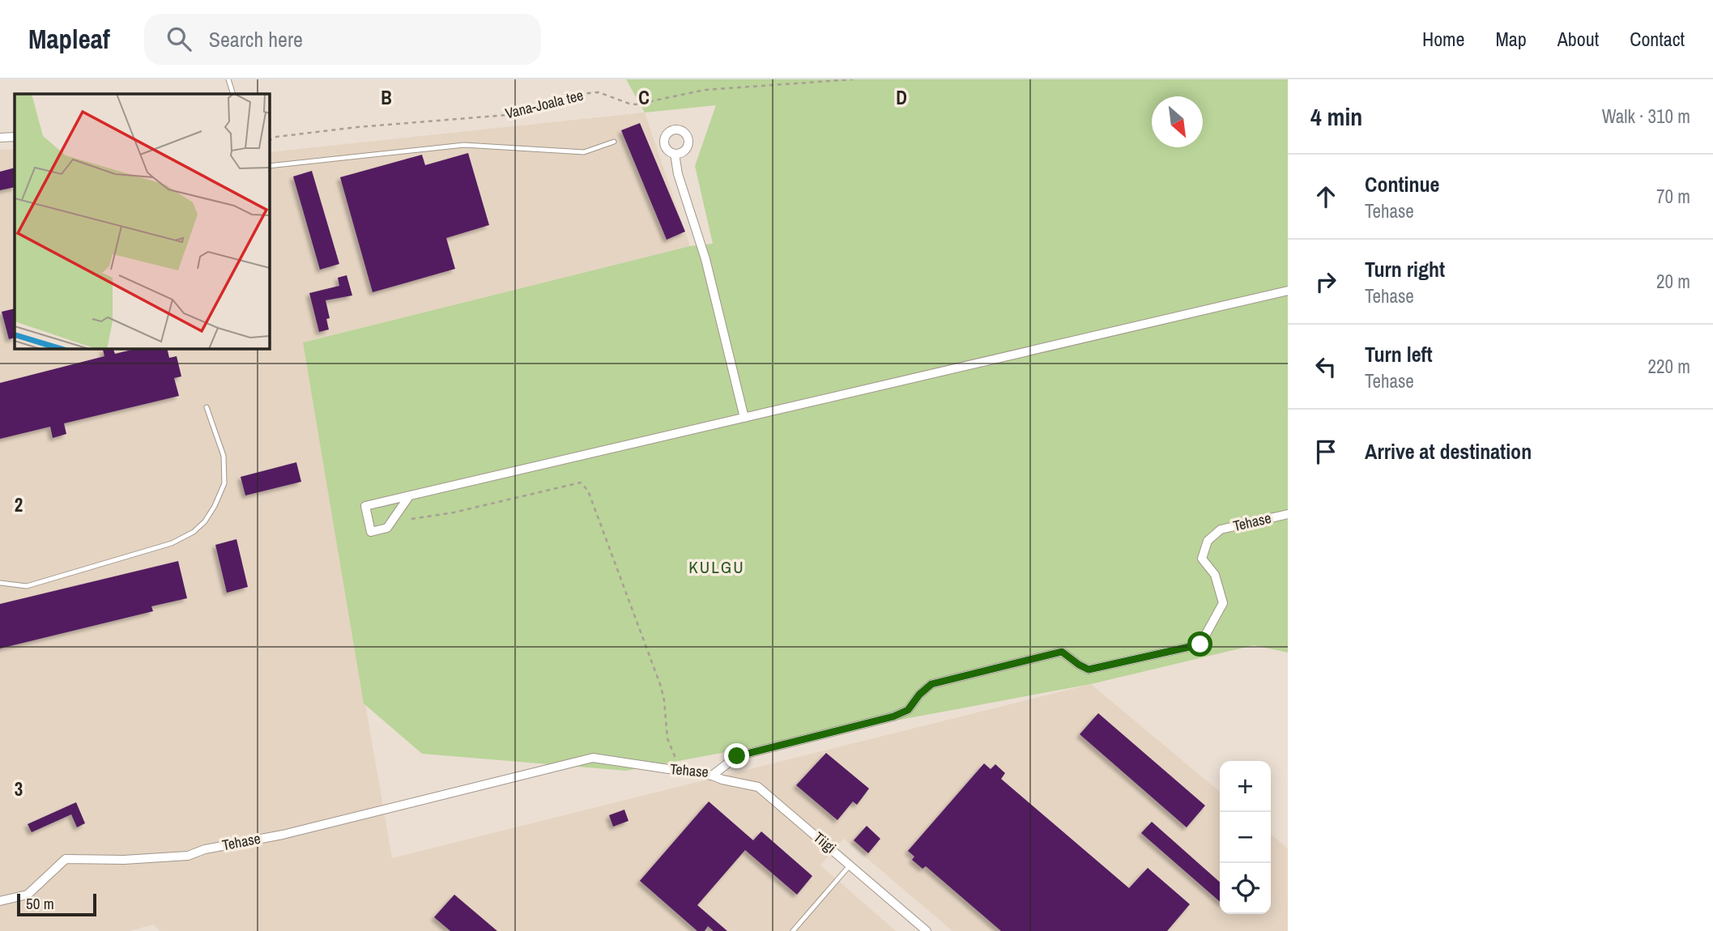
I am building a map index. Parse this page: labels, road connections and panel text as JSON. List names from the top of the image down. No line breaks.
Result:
{"streets":{"street":["Tehase","Tiigi"],"path":["Vana-Joala tee"]},"crossings":[["Tehase","Tiigi"]],"districts":["KULGU"],"scale_bar":"50 m","north":"bottom right","page":{"header":"Mapleaf","search":"Search here","nav":["Home","Map","About","Contact"],"heading":["4 min","Walk · 310 m"],"list":[["Continue","Tehase","70 m"],["Turn right","Tehase","20 m"],["Turn left","Tehase","220 m"],"Arrive at destination"],"map_buttons":["+","−"],"scale":"50 m"},"grid":{"columns":["B","C","D"],"rows":["2","3"]}}
